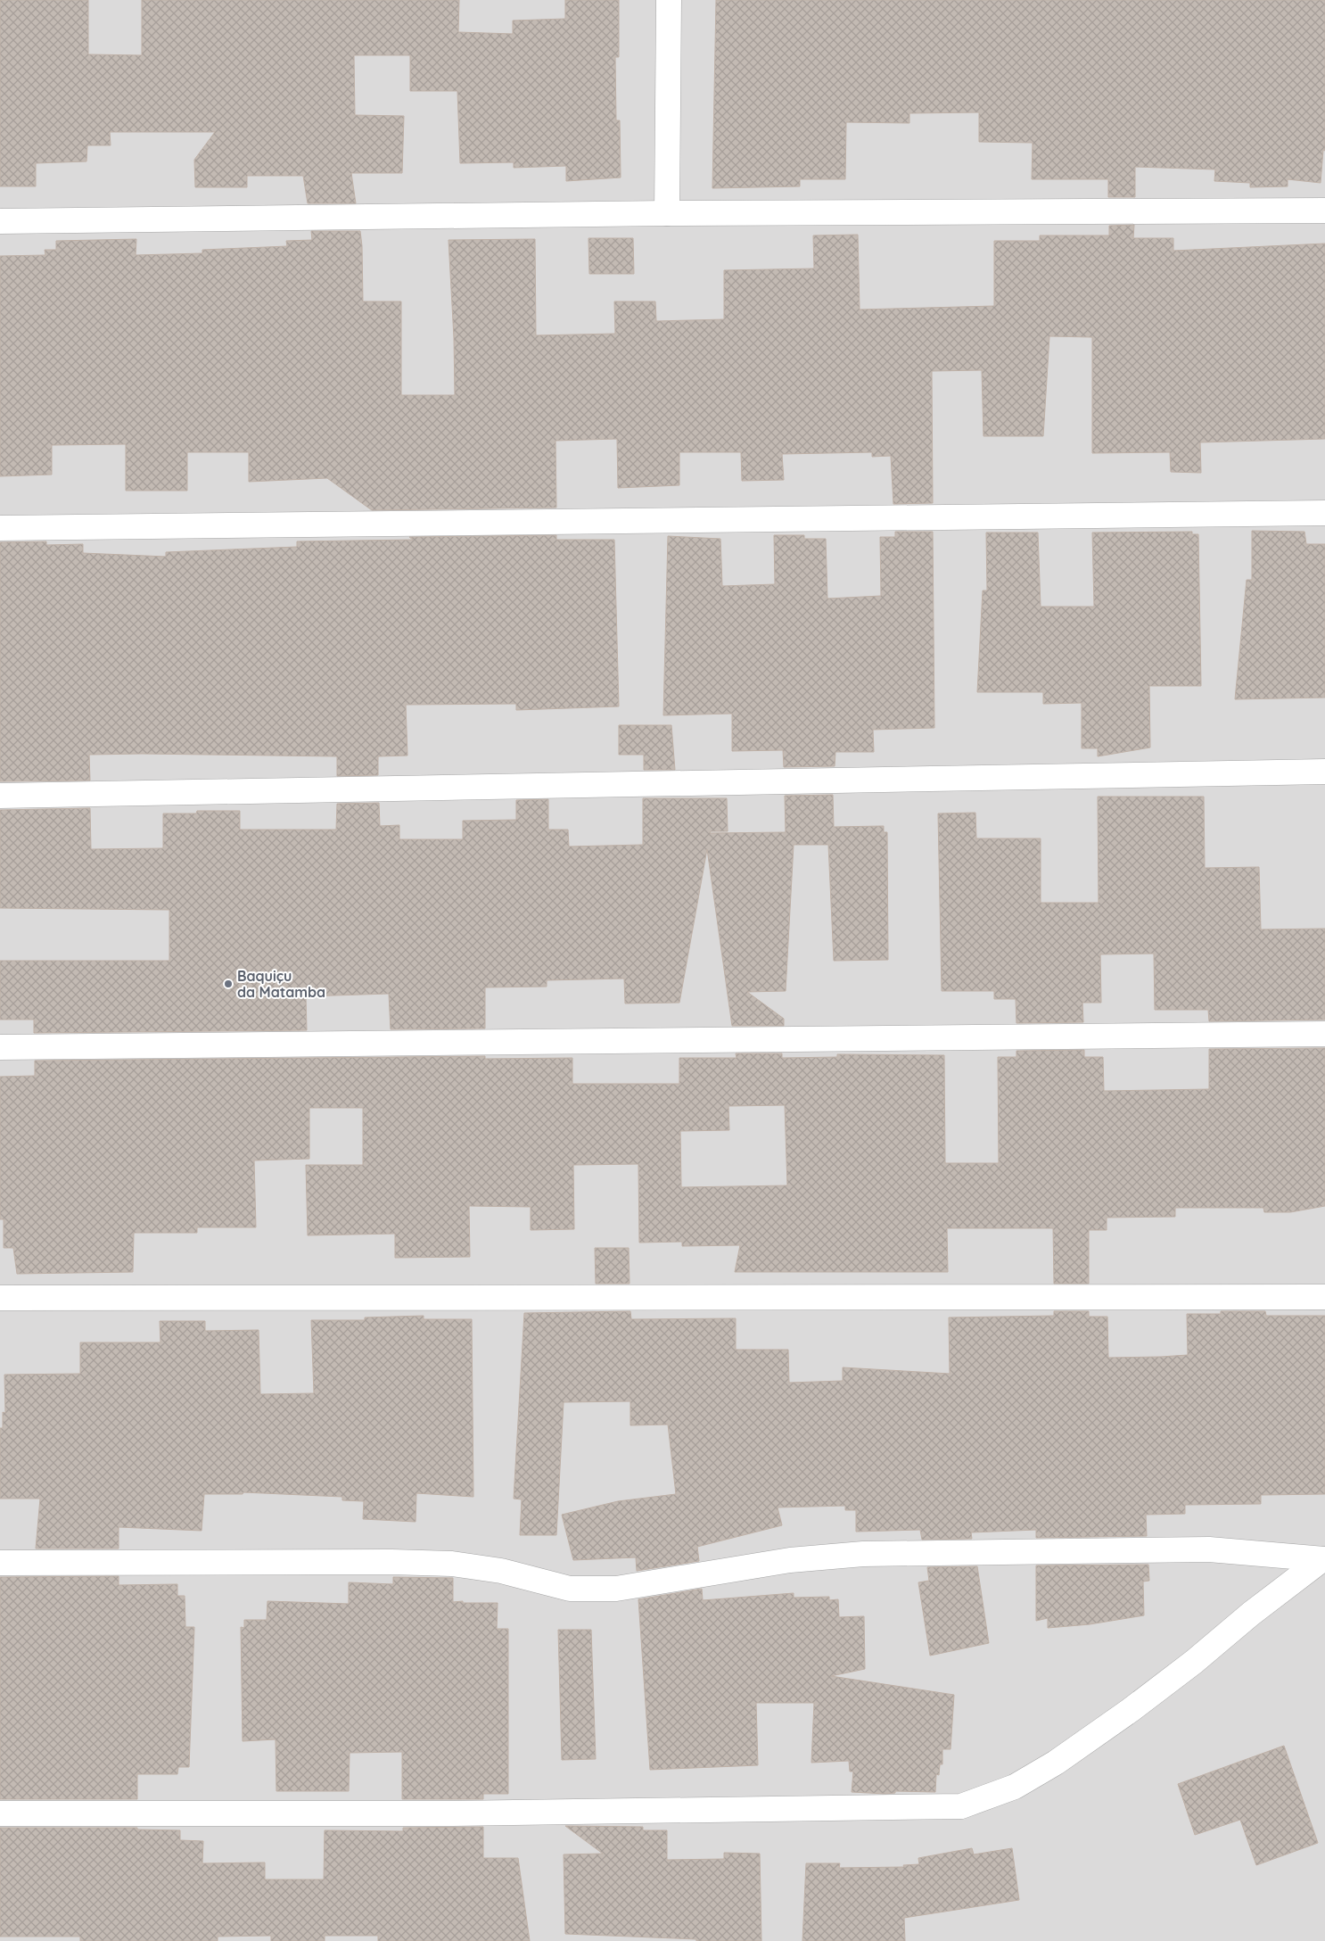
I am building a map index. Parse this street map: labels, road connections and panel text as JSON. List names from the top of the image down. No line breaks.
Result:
{"places":["Baquiçu da Matamba"]}
